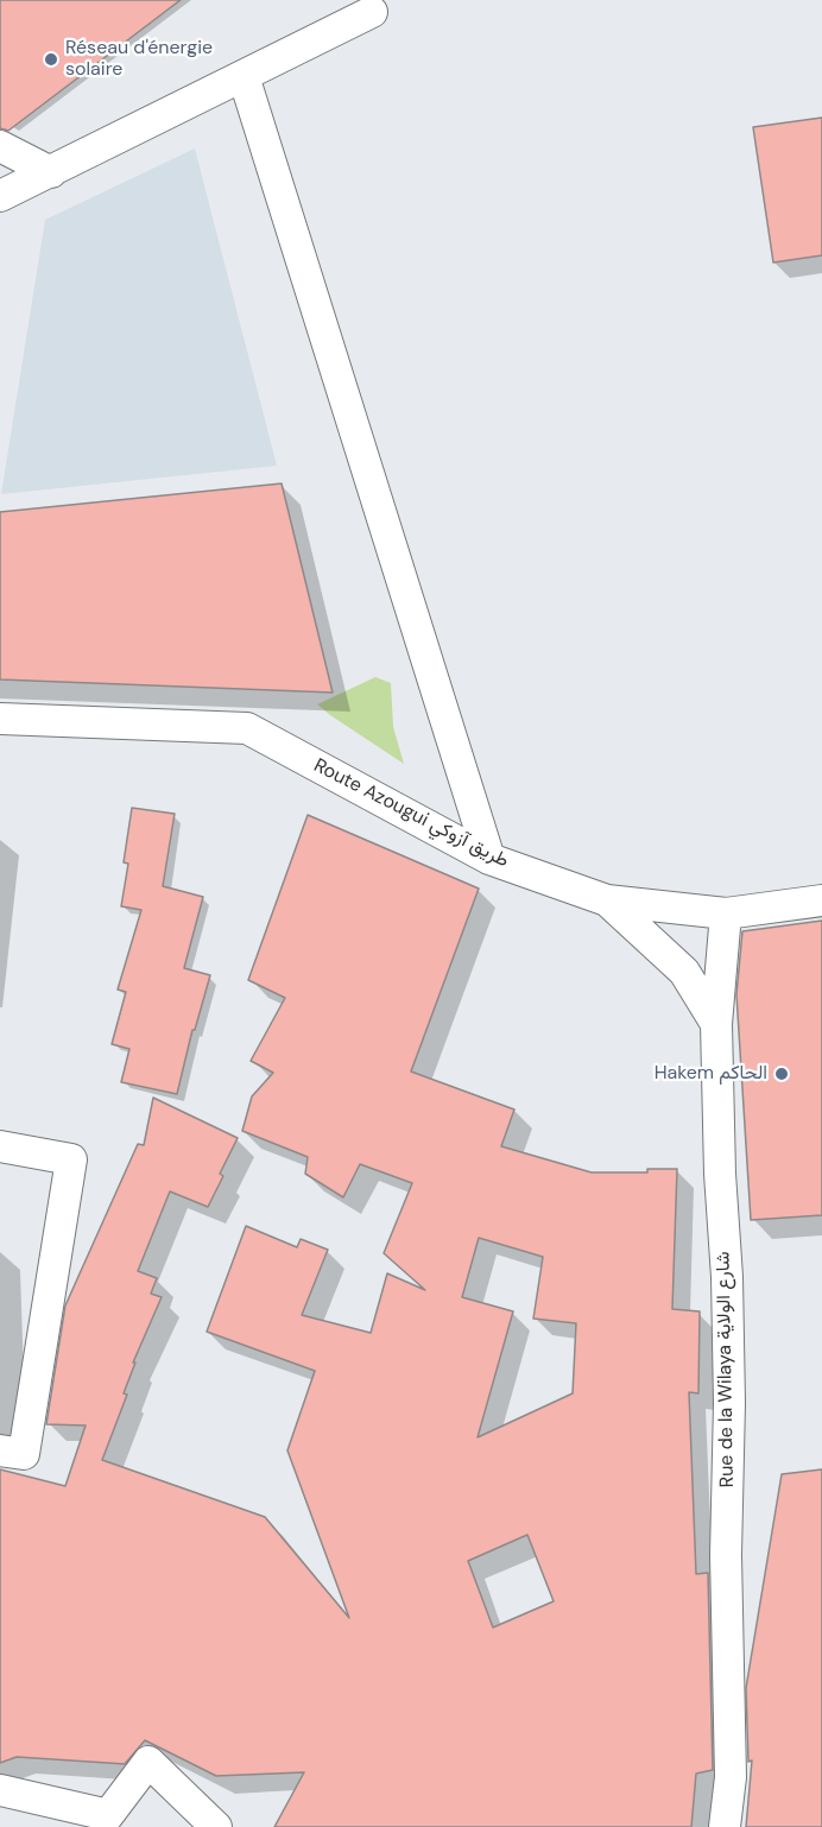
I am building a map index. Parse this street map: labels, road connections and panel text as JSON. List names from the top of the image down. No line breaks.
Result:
{"streets":{"street":["Route Azougui طريق آزوكي","Rue de la Wilaya شارع الولاية"]},"crossings":[["Route Azougui طريق آزوكي","Rue de la Wilaya شارع الولاية"]],"places":["Réseau d'énergie solaire","Hakem الحاكم"]}
